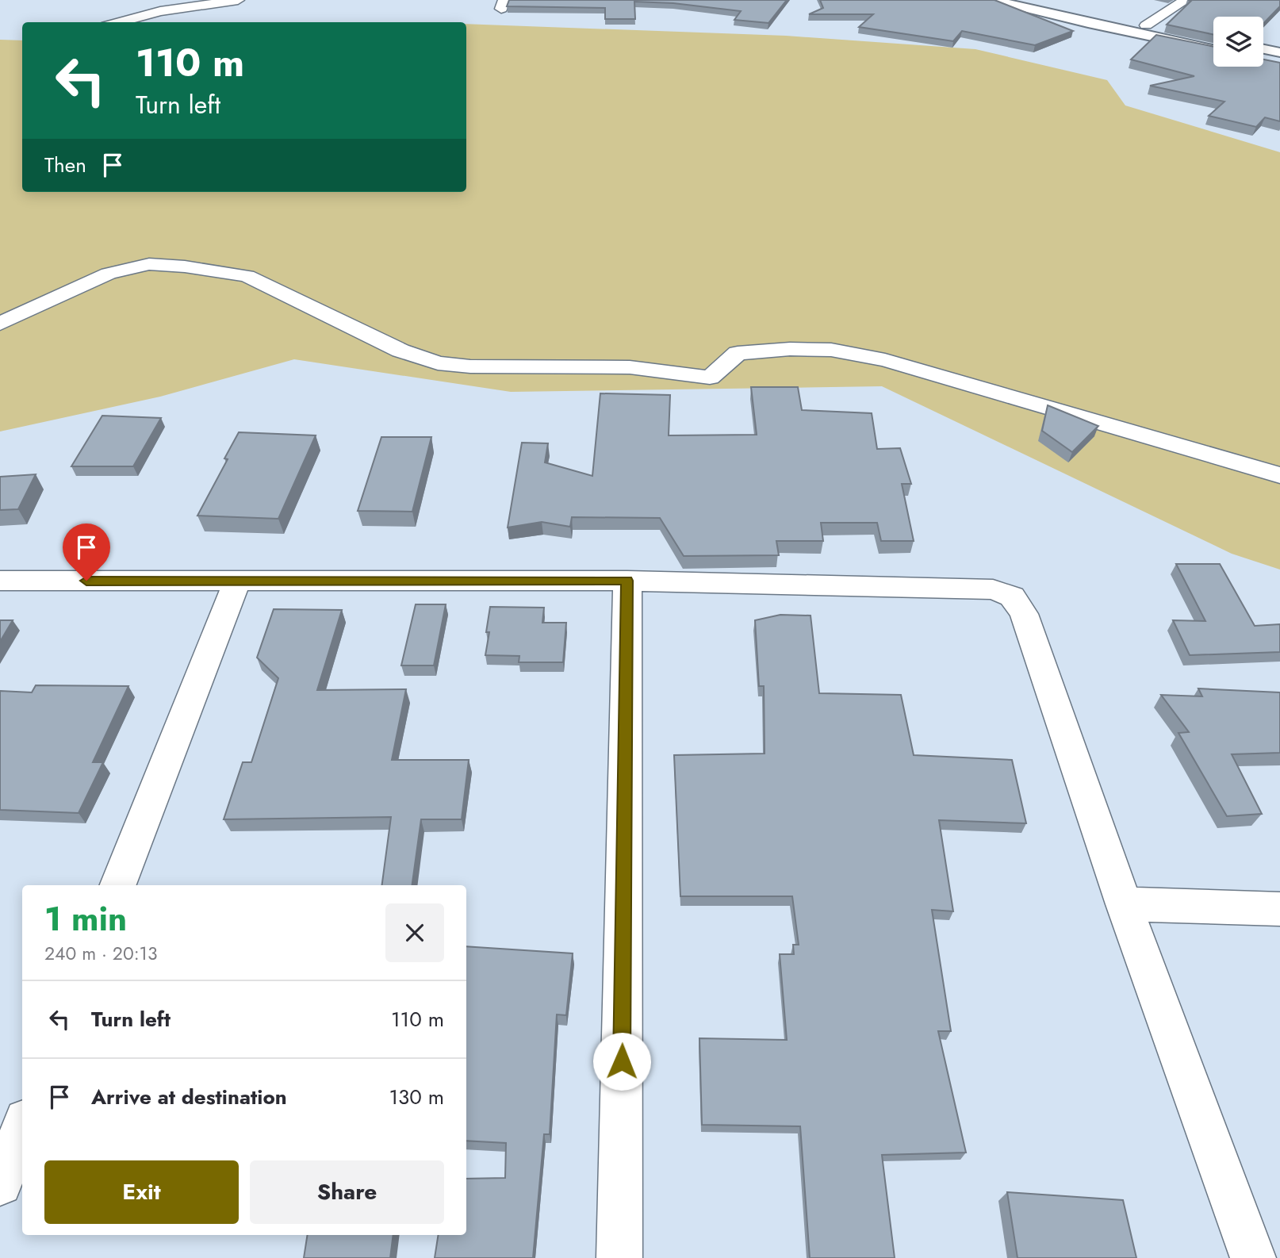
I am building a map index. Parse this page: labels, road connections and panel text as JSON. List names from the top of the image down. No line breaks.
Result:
{"page":{"turn":["110 m","Turn left"],"then":"Then","heading":["1 min","240 m · 20:13"],"list":[{"name":"Turn left","value":"110 m"},{"name":"Arrive at destination","value":"130 m"}],"buttons":["Exit","Share"]}}
